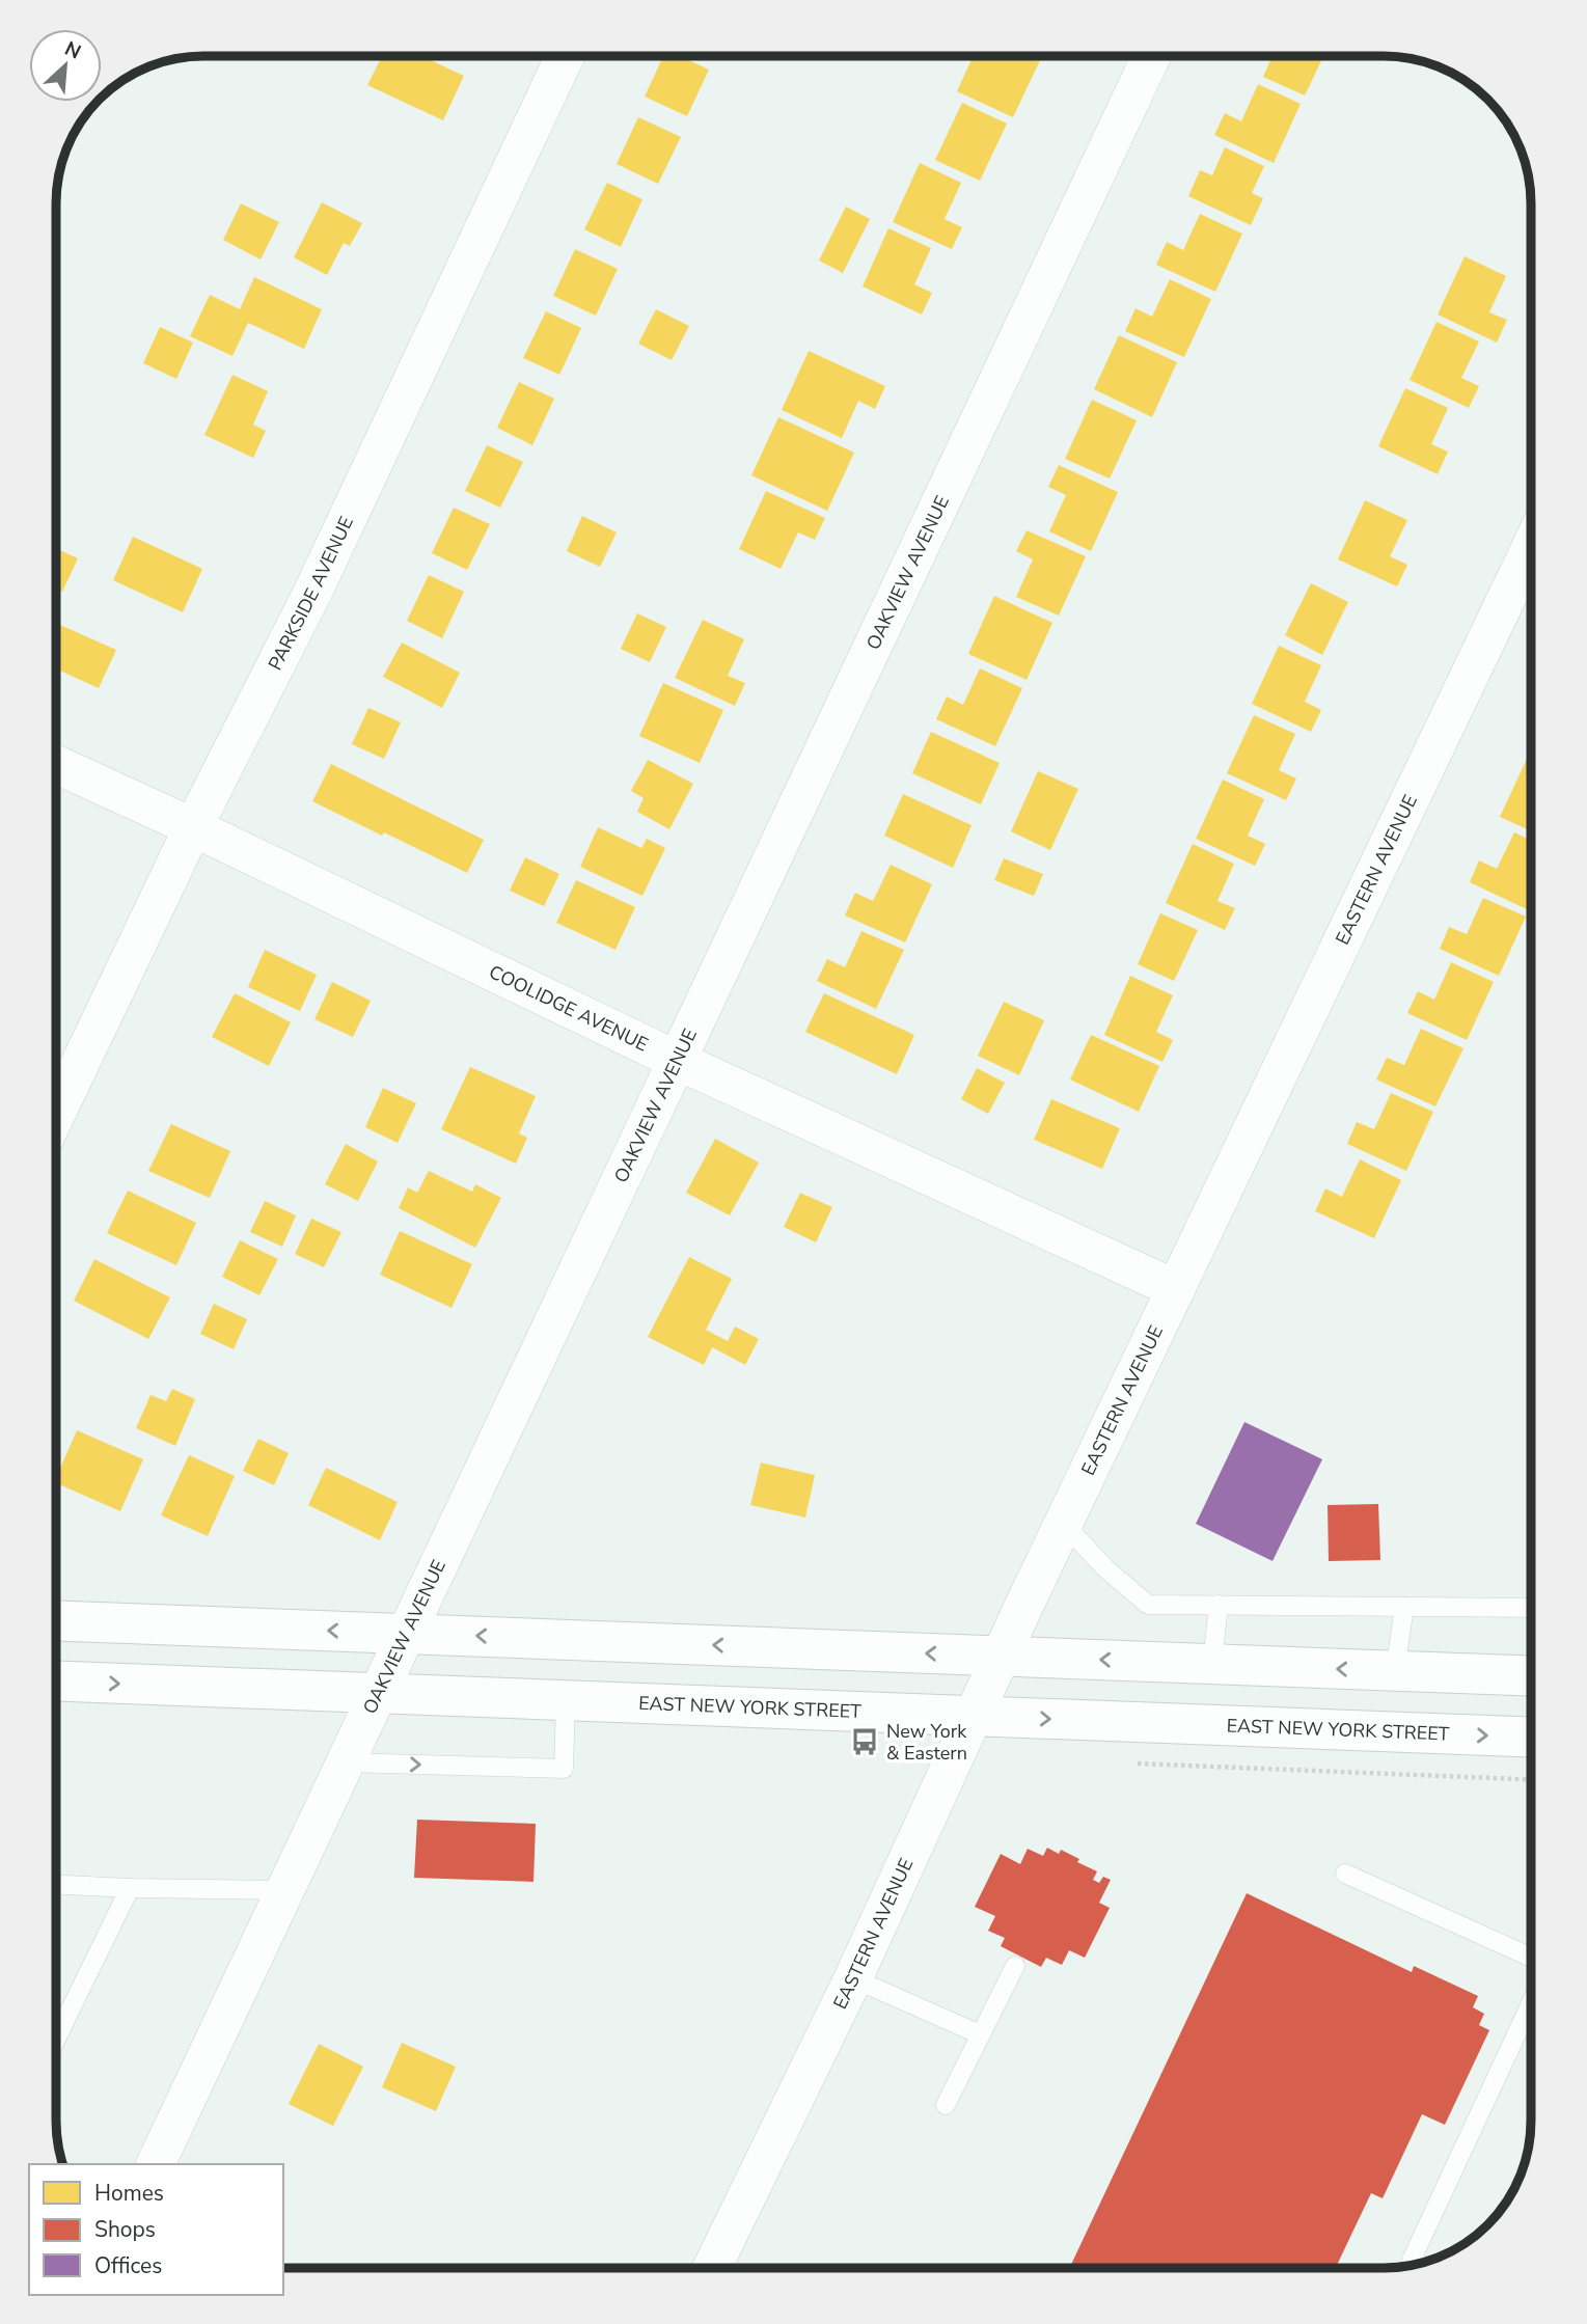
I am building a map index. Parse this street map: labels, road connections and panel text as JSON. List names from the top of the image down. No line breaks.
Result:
{"streets":{"main road":["EAST NEW YORK STREET"],"street":["OAKVIEW AVENUE","PARKSIDE AVENUE","EASTERN AVENUE","COOLIDGE AVENUE"]},"crossings":[["OAKVIEW AVENUE","COOLIDGE AVENUE"],["OAKVIEW AVENUE","EAST NEW YORK STREET"],["PARKSIDE AVENUE","COOLIDGE AVENUE"],["EASTERN AVENUE","COOLIDGE AVENUE"],["EASTERN AVENUE","EAST NEW YORK STREET"]],"places":{"bus stop":["New York & Eastern"]},"legend":["Homes","Shops","Offices"],"north":"top right"}
